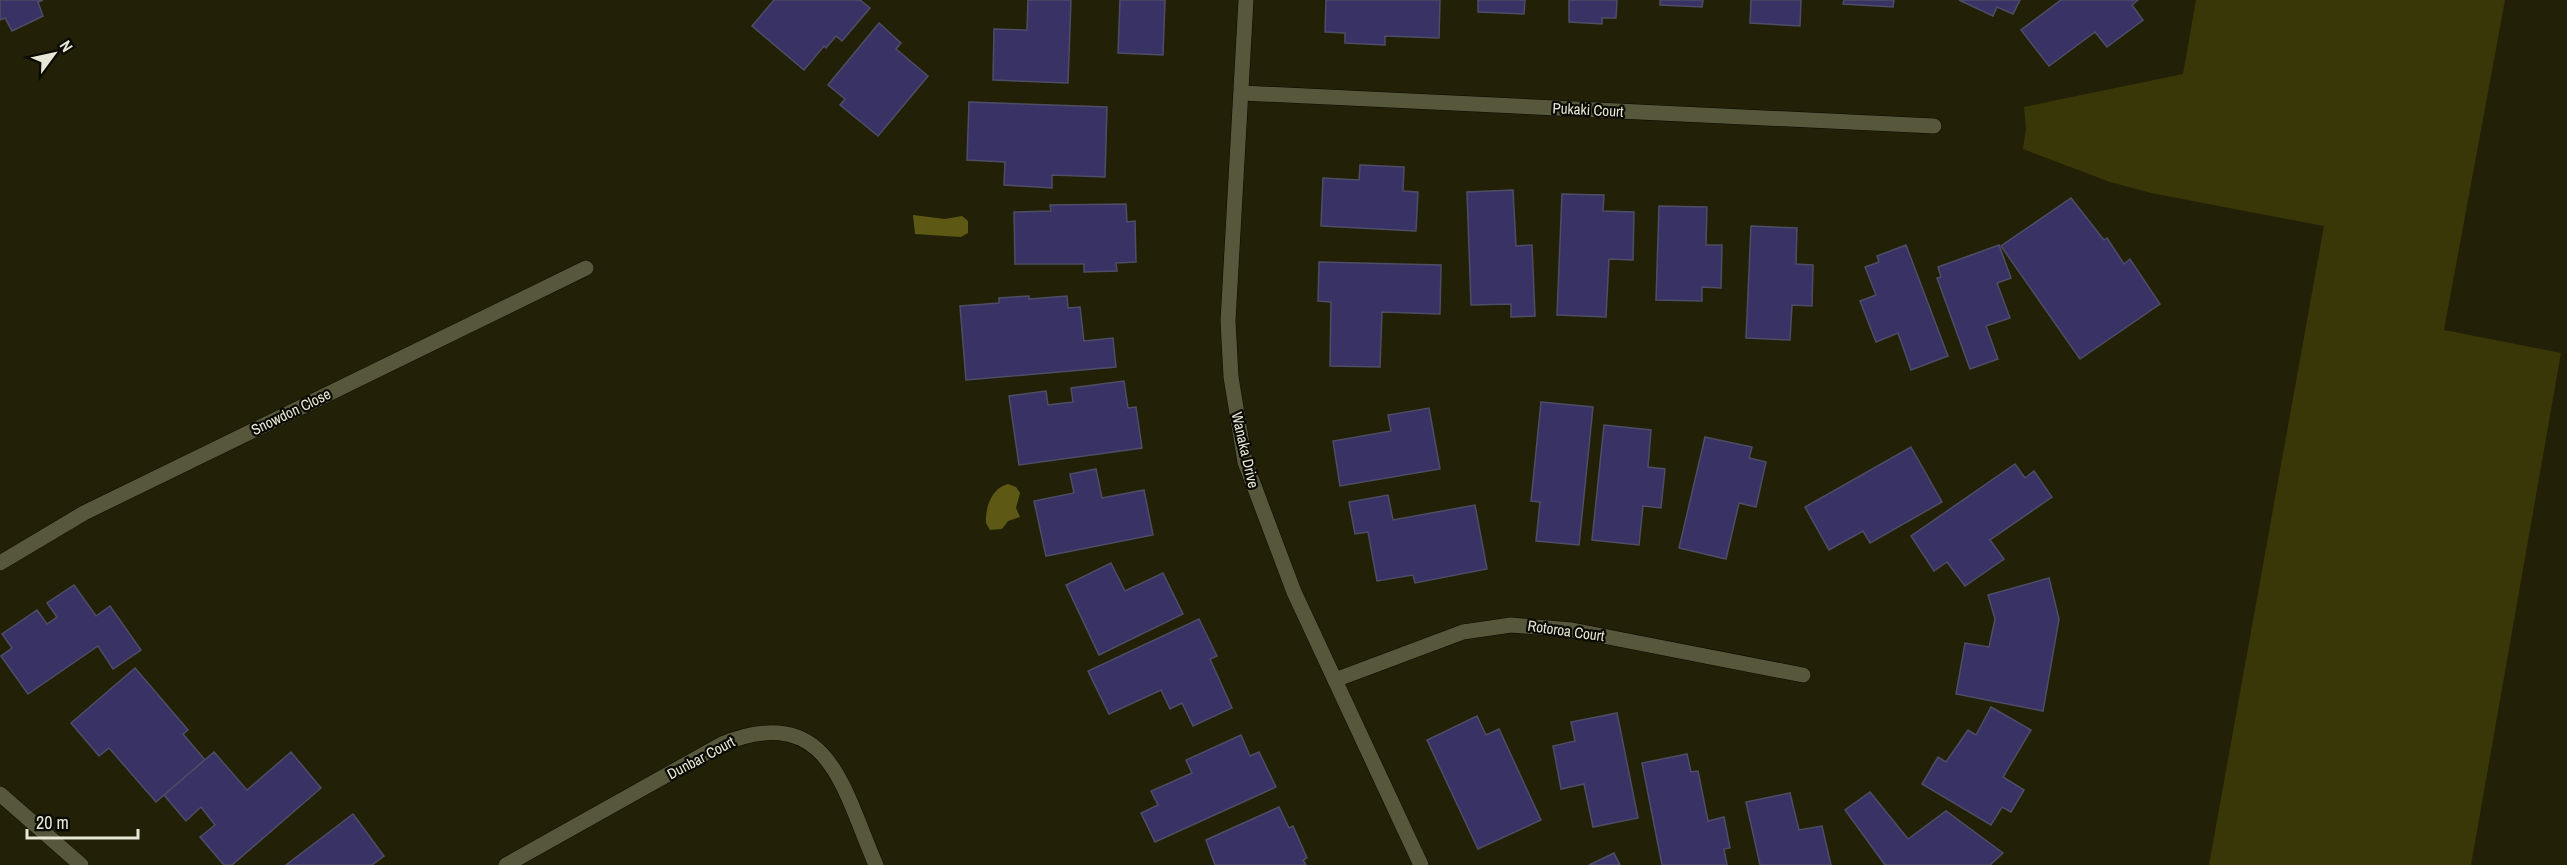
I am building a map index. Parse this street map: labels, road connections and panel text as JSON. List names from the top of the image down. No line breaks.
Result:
{"streets":{"street":["Pukaki Court","Snowdon Close","Wanaka Drive","Rotoroa Court","Dunbar Court"]},"crossings":[["Pukaki Court","Wanaka Drive"],["Wanaka Drive","Rotoroa Court"]],"scale_bar":"20 m","north":"top right"}
